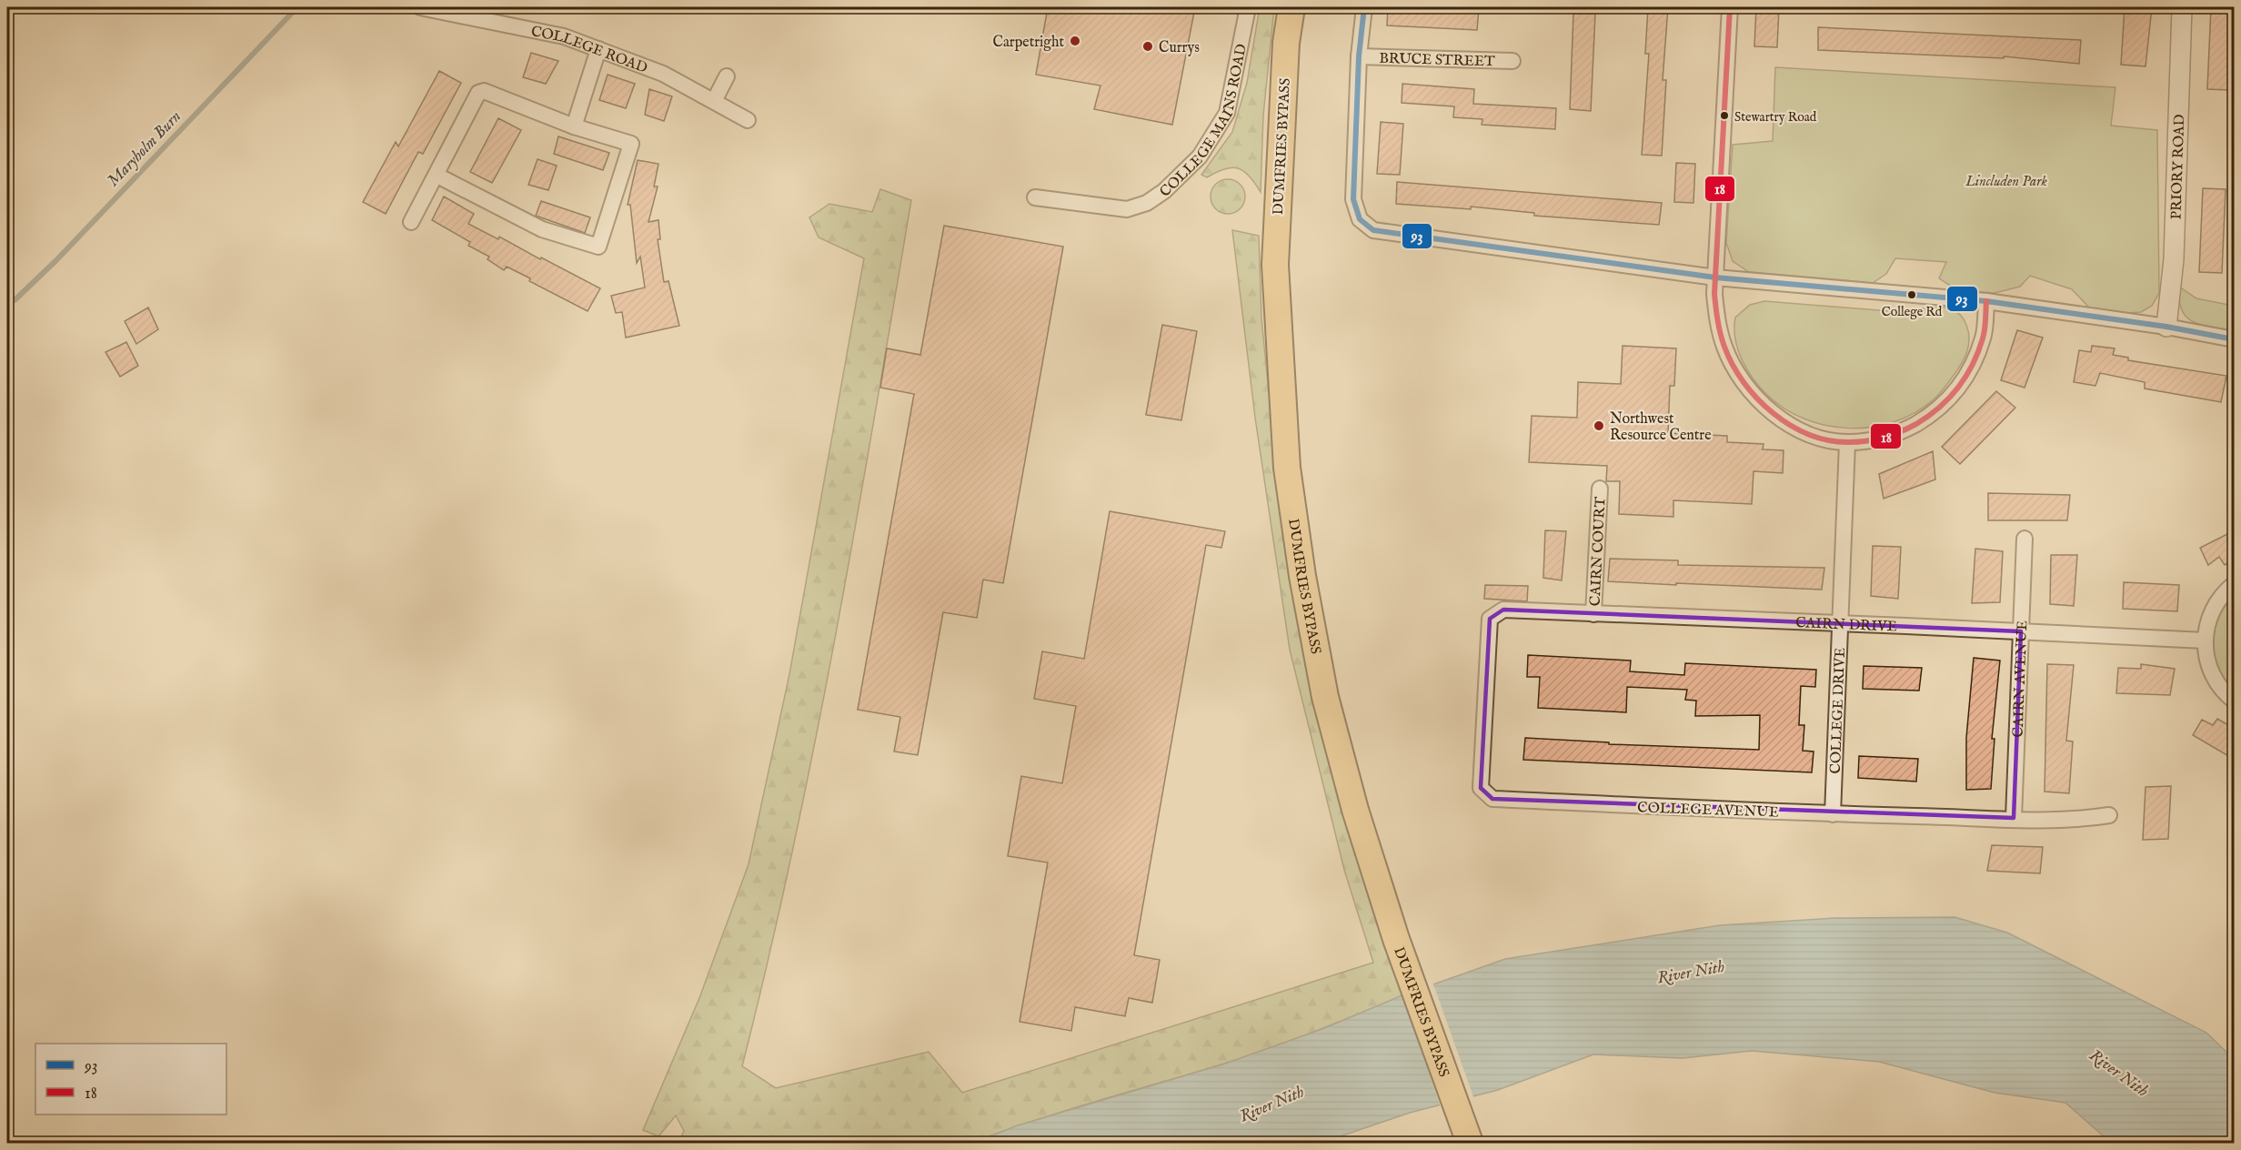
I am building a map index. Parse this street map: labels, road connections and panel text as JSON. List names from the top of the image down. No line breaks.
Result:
{"streets":{"highway":["DUMFRIES BYPASS"],"street":["COLLEGE ROAD","BRUCE STREET","COLLEGE MAINS ROAD","PRIORY ROAD","CAIRN COURT","CAIRN DRIVE","CAIRN AVENUE","COLLEGE DRIVE","COLLEGE AVENUE"]},"crossings":[["CAIRN COURT","CAIRN DRIVE"],["CAIRN DRIVE","CAIRN AVENUE"],["CAIRN DRIVE","COLLEGE DRIVE"],["CAIRN DRIVE","COLLEGE AVENUE"],["CAIRN AVENUE","COLLEGE AVENUE"],["COLLEGE DRIVE","COLLEGE AVENUE"]],"water":["Maryholm Burn","River Nith"],"parks":["Lincluden Park"],"places":["Carpetright","Currys","Stewartry Road","College Rd","Northwest Resource Centre"],"lines":["transit line 93","transit line 18"],"legend":["93","18"]}
